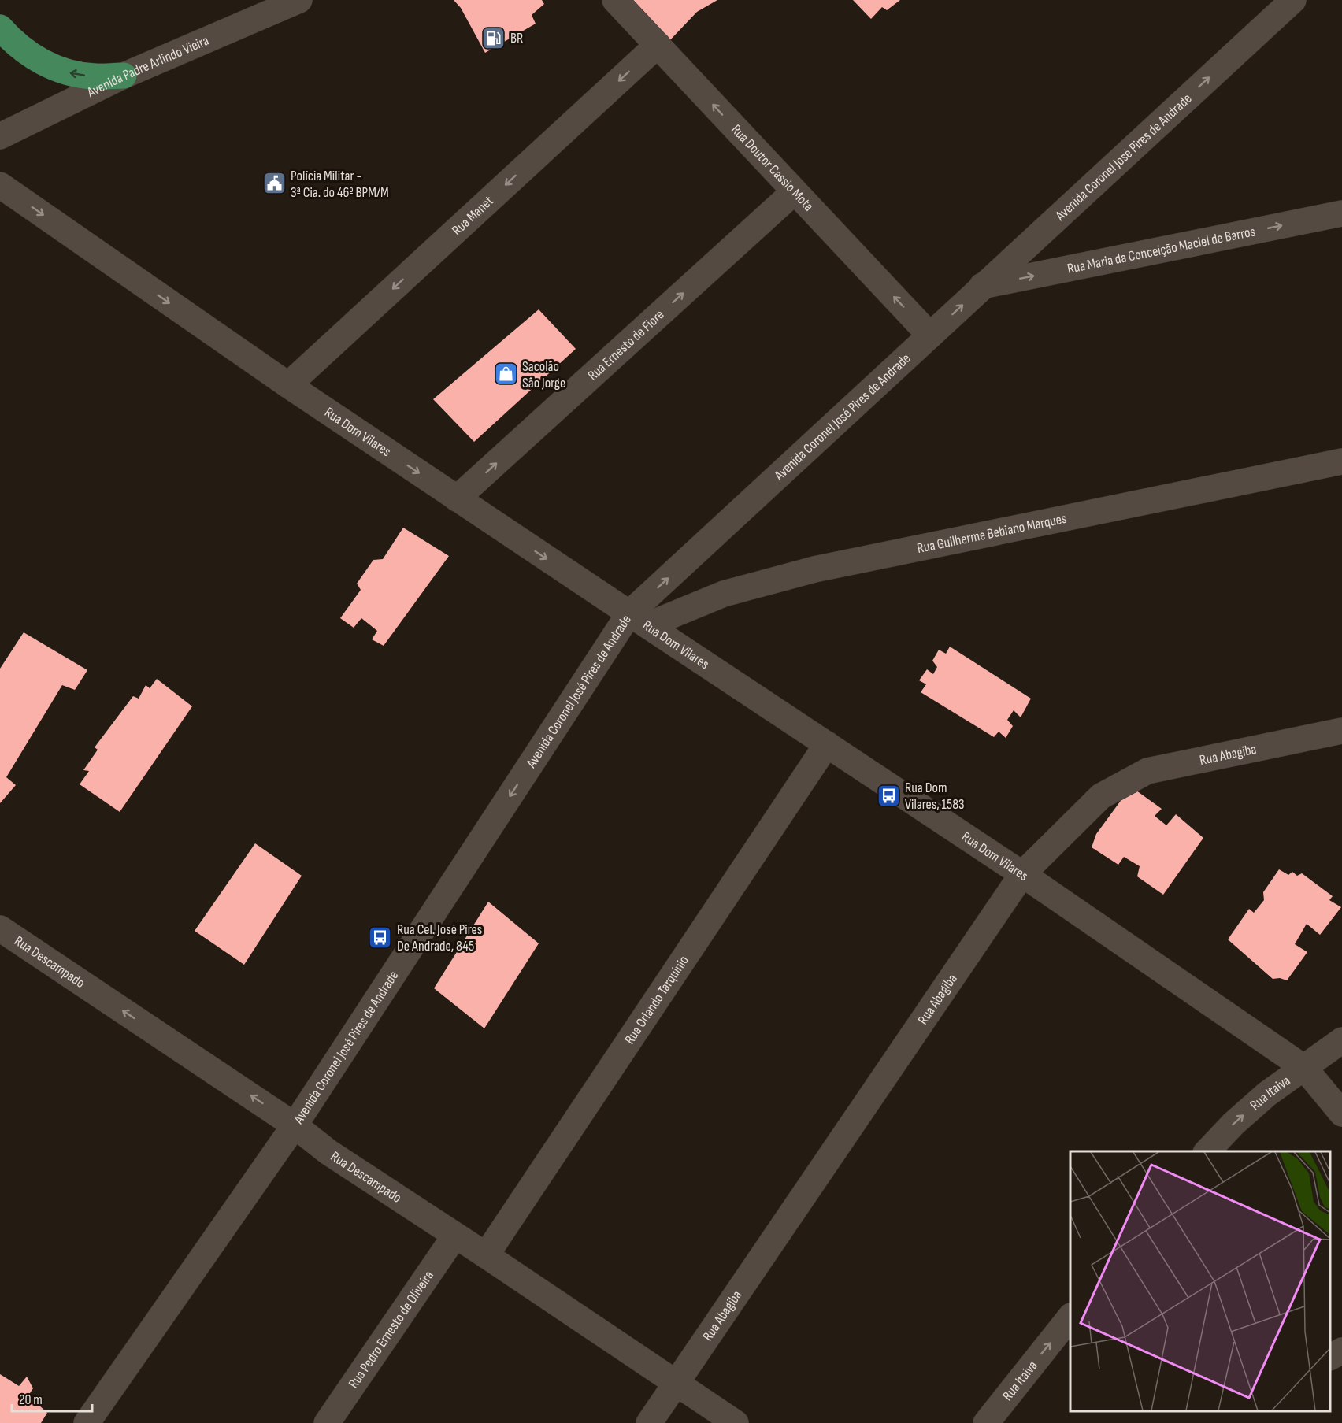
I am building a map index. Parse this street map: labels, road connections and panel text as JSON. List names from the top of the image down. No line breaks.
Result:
{"streets":{"street":["Avenida Padre Arlindo Vieira","Avenida Coronel José Pires de Andrade","Rua Doutor Cassio Mota","Rua Manet","Rua Maria da Conceição Maciel de Barros","Rua Ernesto de Fiore","Rua Dom Vilares","Rua Guilherme Bebiano Marques","Rua Abagiba","Rua Descampado","Rua Orlando Tarquinio","Rua Itaiva","Rua Pedro Ernesto de Oliveira"]},"crossings":[["Avenida Coronel José Pires de Andrade","Rua Doutor Cassio Mota"],["Avenida Coronel José Pires de Andrade","Rua Maria da Conceição Maciel de Barros"],["Avenida Coronel José Pires de Andrade","Rua Dom Vilares"],["Avenida Coronel José Pires de Andrade","Rua Guilherme Bebiano Marques"],["Avenida Coronel José Pires de Andrade","Rua Descampado"],["Rua Doutor Cassio Mota","Rua Manet"],["Rua Doutor Cassio Mota","Rua Ernesto de Fiore"],["Rua Manet","Rua Dom Vilares"],["Rua Ernesto de Fiore","Rua Dom Vilares"],["Rua Dom Vilares","Rua Guilherme Bebiano Marques"],["Rua Dom Vilares","Rua Abagiba"],["Rua Dom Vilares","Rua Orlando Tarquinio"],["Rua Dom Vilares","Rua Itaiva"],["Rua Abagiba","Rua Descampado"],["Rua Descampado","Rua Orlando Tarquinio"],["Rua Descampado","Rua Pedro Ernesto de Oliveira"]],"one_way":["Rua Doutor Cassio Mota","Rua Manet","Rua Maria da Conceição Maciel de Barros","Rua Ernesto de Fiore","Rua Dom Vilares","Rua Descampado","Rua Itaiva"],"places":{"fuel station":["BR"],"public building":["Polícia Militar - 3ª Cia. do 46º BPM/M"],"shop":["Sacolão São Jorge"],"bus stop":["Rua Dom Vilares, 1583","Rua Cel. José Pires De Andrade, 845"]},"scale_bar":"20 m"}
